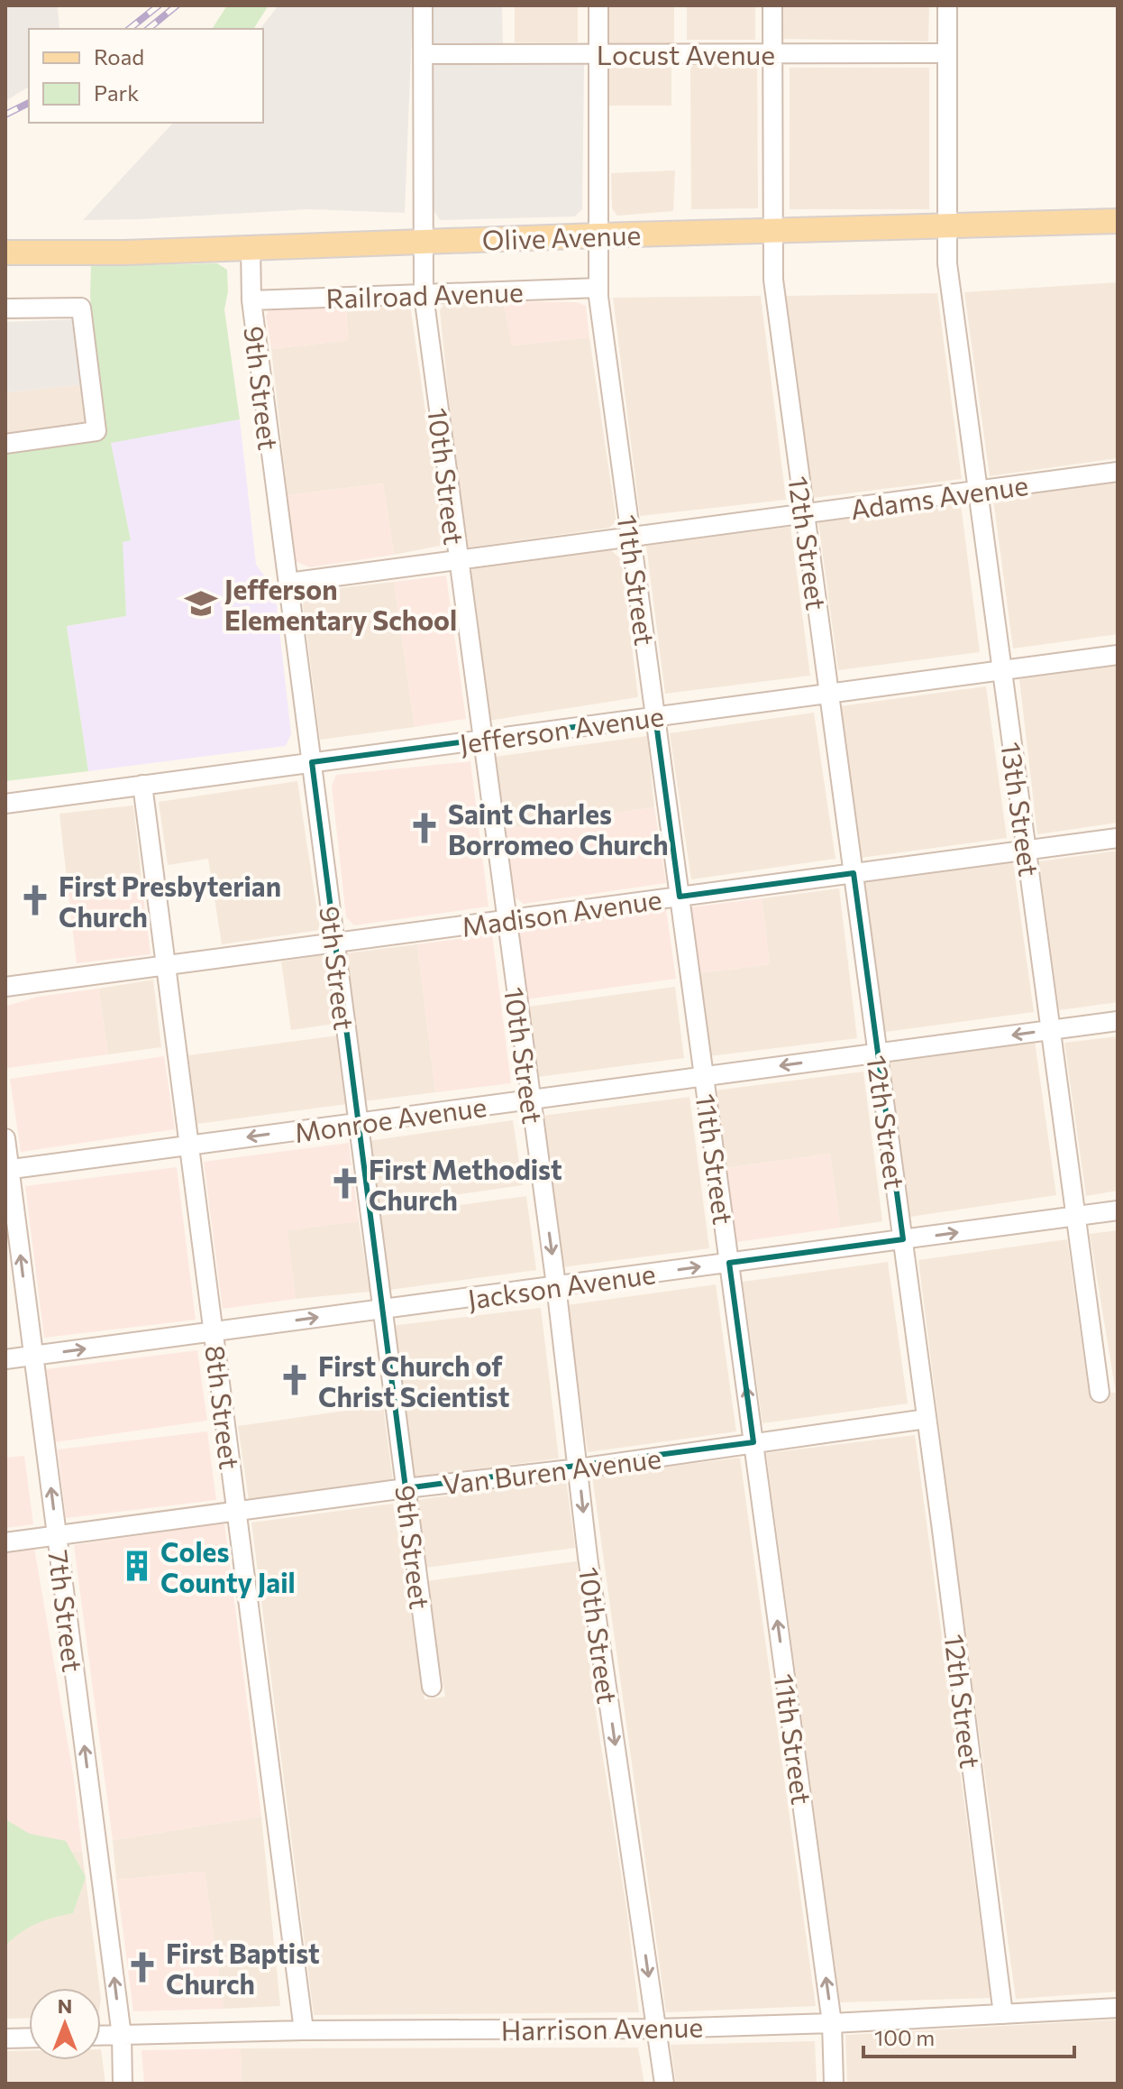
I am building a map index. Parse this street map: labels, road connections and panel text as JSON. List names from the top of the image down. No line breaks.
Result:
{"streets":{"main road":["Olive Avenue"],"street":["Locust Avenue","Railroad Avenue","9th Street","10th Street","Adams Avenue","12th Street","11th Street","Jefferson Avenue","13th Street","Madison Avenue","Monroe Avenue","Jackson Avenue","8th Street","Van Buren Avenue","7th Street","Harrison Avenue"]},"crossings":[["Locust Avenue","10th Street"],["Locust Avenue","12th Street"],["Locust Avenue","11th Street"],["Locust Avenue","13th Street"],["Olive Avenue","9th Street"],["Olive Avenue","10th Street"],["Olive Avenue","12th Street"],["Olive Avenue","11th Street"],["Olive Avenue","13th Street"],["Railroad Avenue","9th Street"],["Railroad Avenue","10th Street"],["Railroad Avenue","11th Street"],["9th Street","Adams Avenue"],["9th Street","Jefferson Avenue"],["9th Street","Madison Avenue"],["9th Street","Monroe Avenue"],["9th Street","Jackson Avenue"],["9th Street","Van Buren Avenue"],["10th Street","Adams Avenue"],["10th Street","Jefferson Avenue"],["10th Street","Madison Avenue"],["10th Street","Monroe Avenue"],["10th Street","Jackson Avenue"],["10th Street","Van Buren Avenue"],["10th Street","Harrison Avenue"],["Adams Avenue","12th Street"],["Adams Avenue","11th Street"],["Adams Avenue","13th Street"],["12th Street","Jefferson Avenue"],["12th Street","Madison Avenue"],["12th Street","Monroe Avenue"],["12th Street","Jackson Avenue"],["12th Street","Van Buren Avenue"],["12th Street","Harrison Avenue"],["11th Street","Jefferson Avenue"],["11th Street","Madison Avenue"],["11th Street","Monroe Avenue"],["11th Street","Jackson Avenue"],["11th Street","Van Buren Avenue"],["11th Street","Harrison Avenue"],["Jefferson Avenue","13th Street"],["Jefferson Avenue","8th Street"],["13th Street","Madison Avenue"],["13th Street","Monroe Avenue"],["13th Street","Jackson Avenue"],["Madison Avenue","8th Street"],["Monroe Avenue","8th Street"],["Monroe Avenue","7th Street"],["Jackson Avenue","8th Street"],["Jackson Avenue","7th Street"],["8th Street","Van Buren Avenue"],["8th Street","Harrison Avenue"],["Van Buren Avenue","7th Street"],["7th Street","Harrison Avenue"]],"one_way":["10th Street","11th Street","Monroe Avenue","Jackson Avenue","7th Street"],"places":{"school or university":["Jefferson Elementary School"],"church":["Saint Charles Borromeo Church","First Presbyterian Church","First Methodist Church","First Church of Christ Scientist","First Baptist Church"],"building":["Coles County Jail"]},"legend":["Road","Park"],"scale_bar":"100 m","north":"top"}
